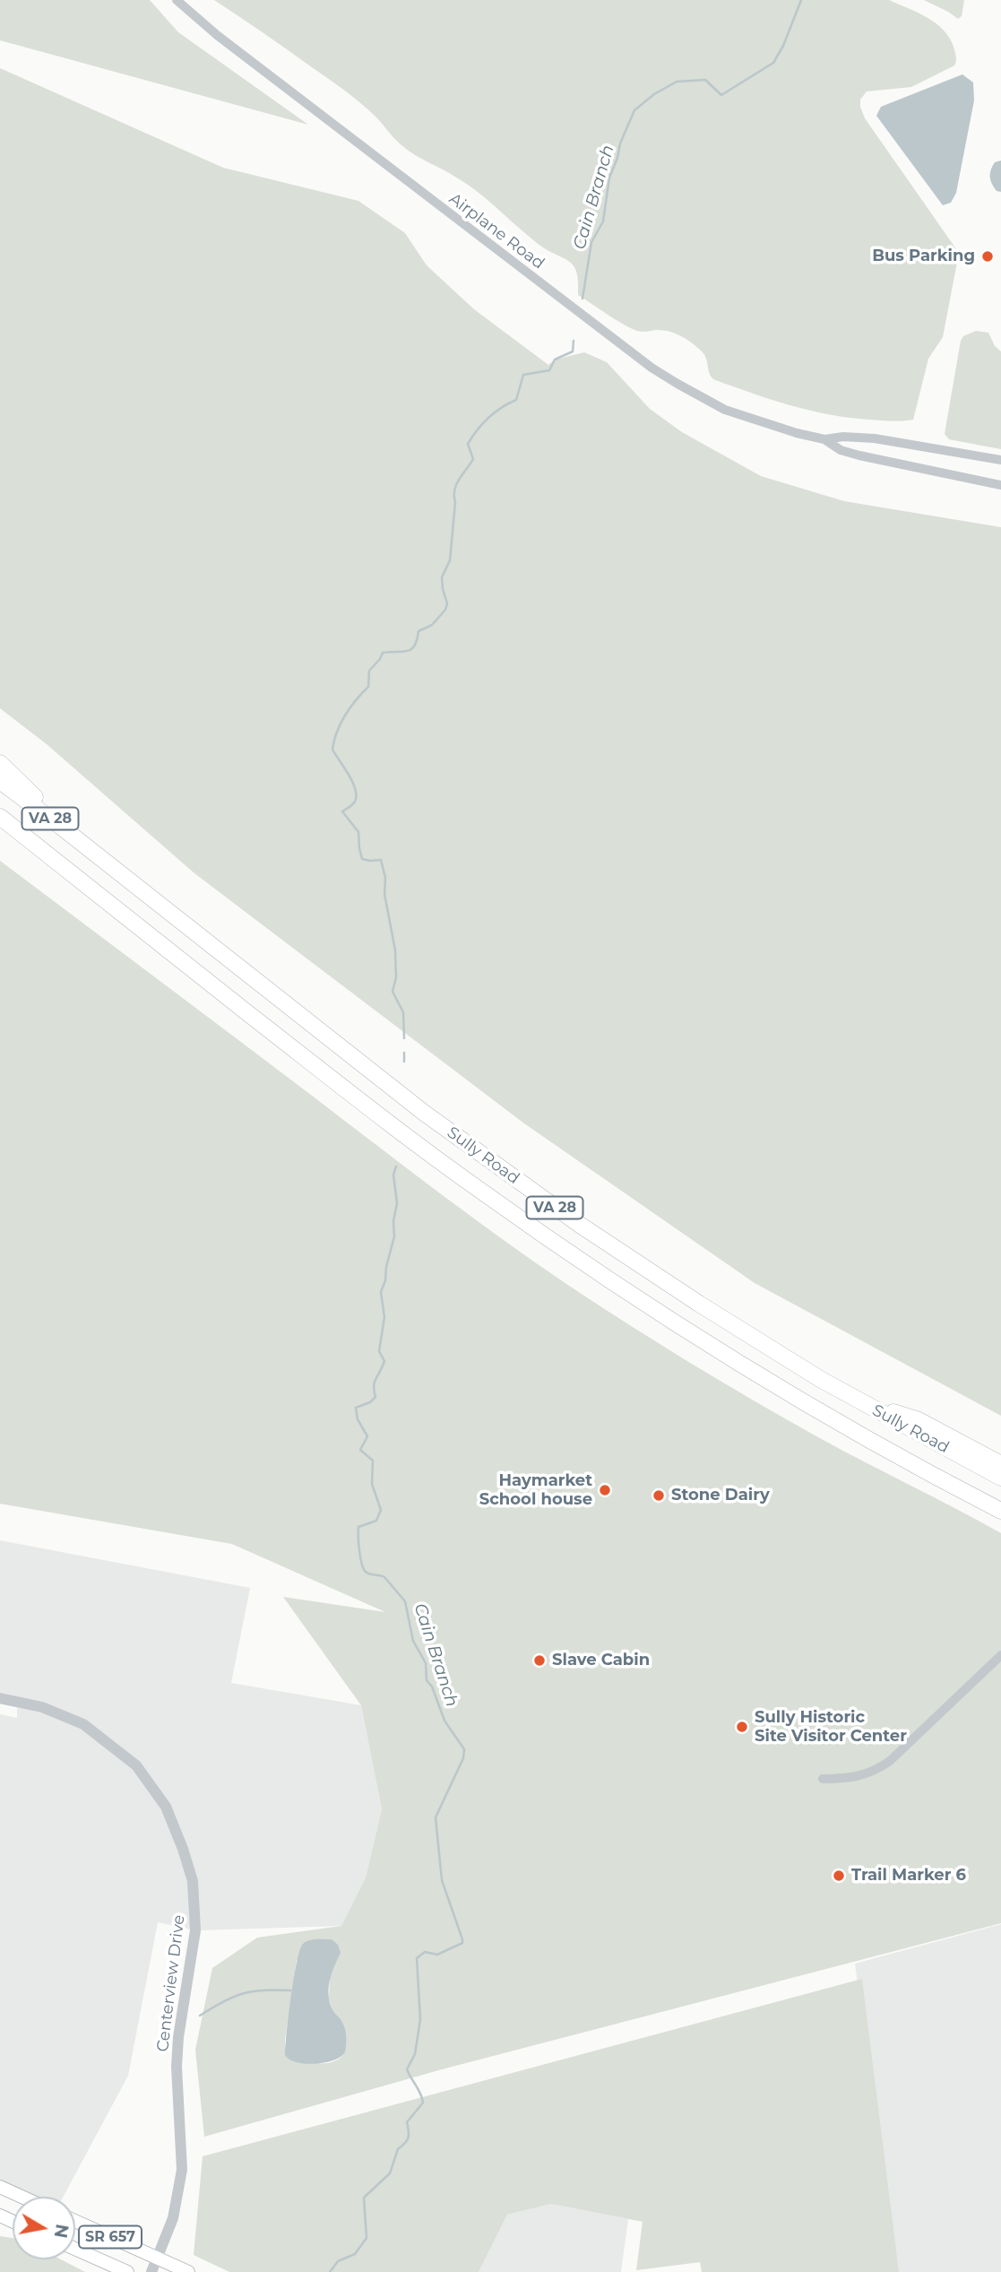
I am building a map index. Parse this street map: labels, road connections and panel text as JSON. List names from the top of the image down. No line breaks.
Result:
{"streets":{"highway":["VA 28","Sully Road"],"main road":["SR 657"],"street":["Airplane Road","Centerview Drive"]},"crossings":[["Centerview Drive","SR 657"]],"water":["Cain Branch"],"places":["Bus Parking","Haymarket School house","Stone Dairy","Slave Cabin","Sully Historic Site Visitor Center","Trail Marker 6"],"north":"right"}
